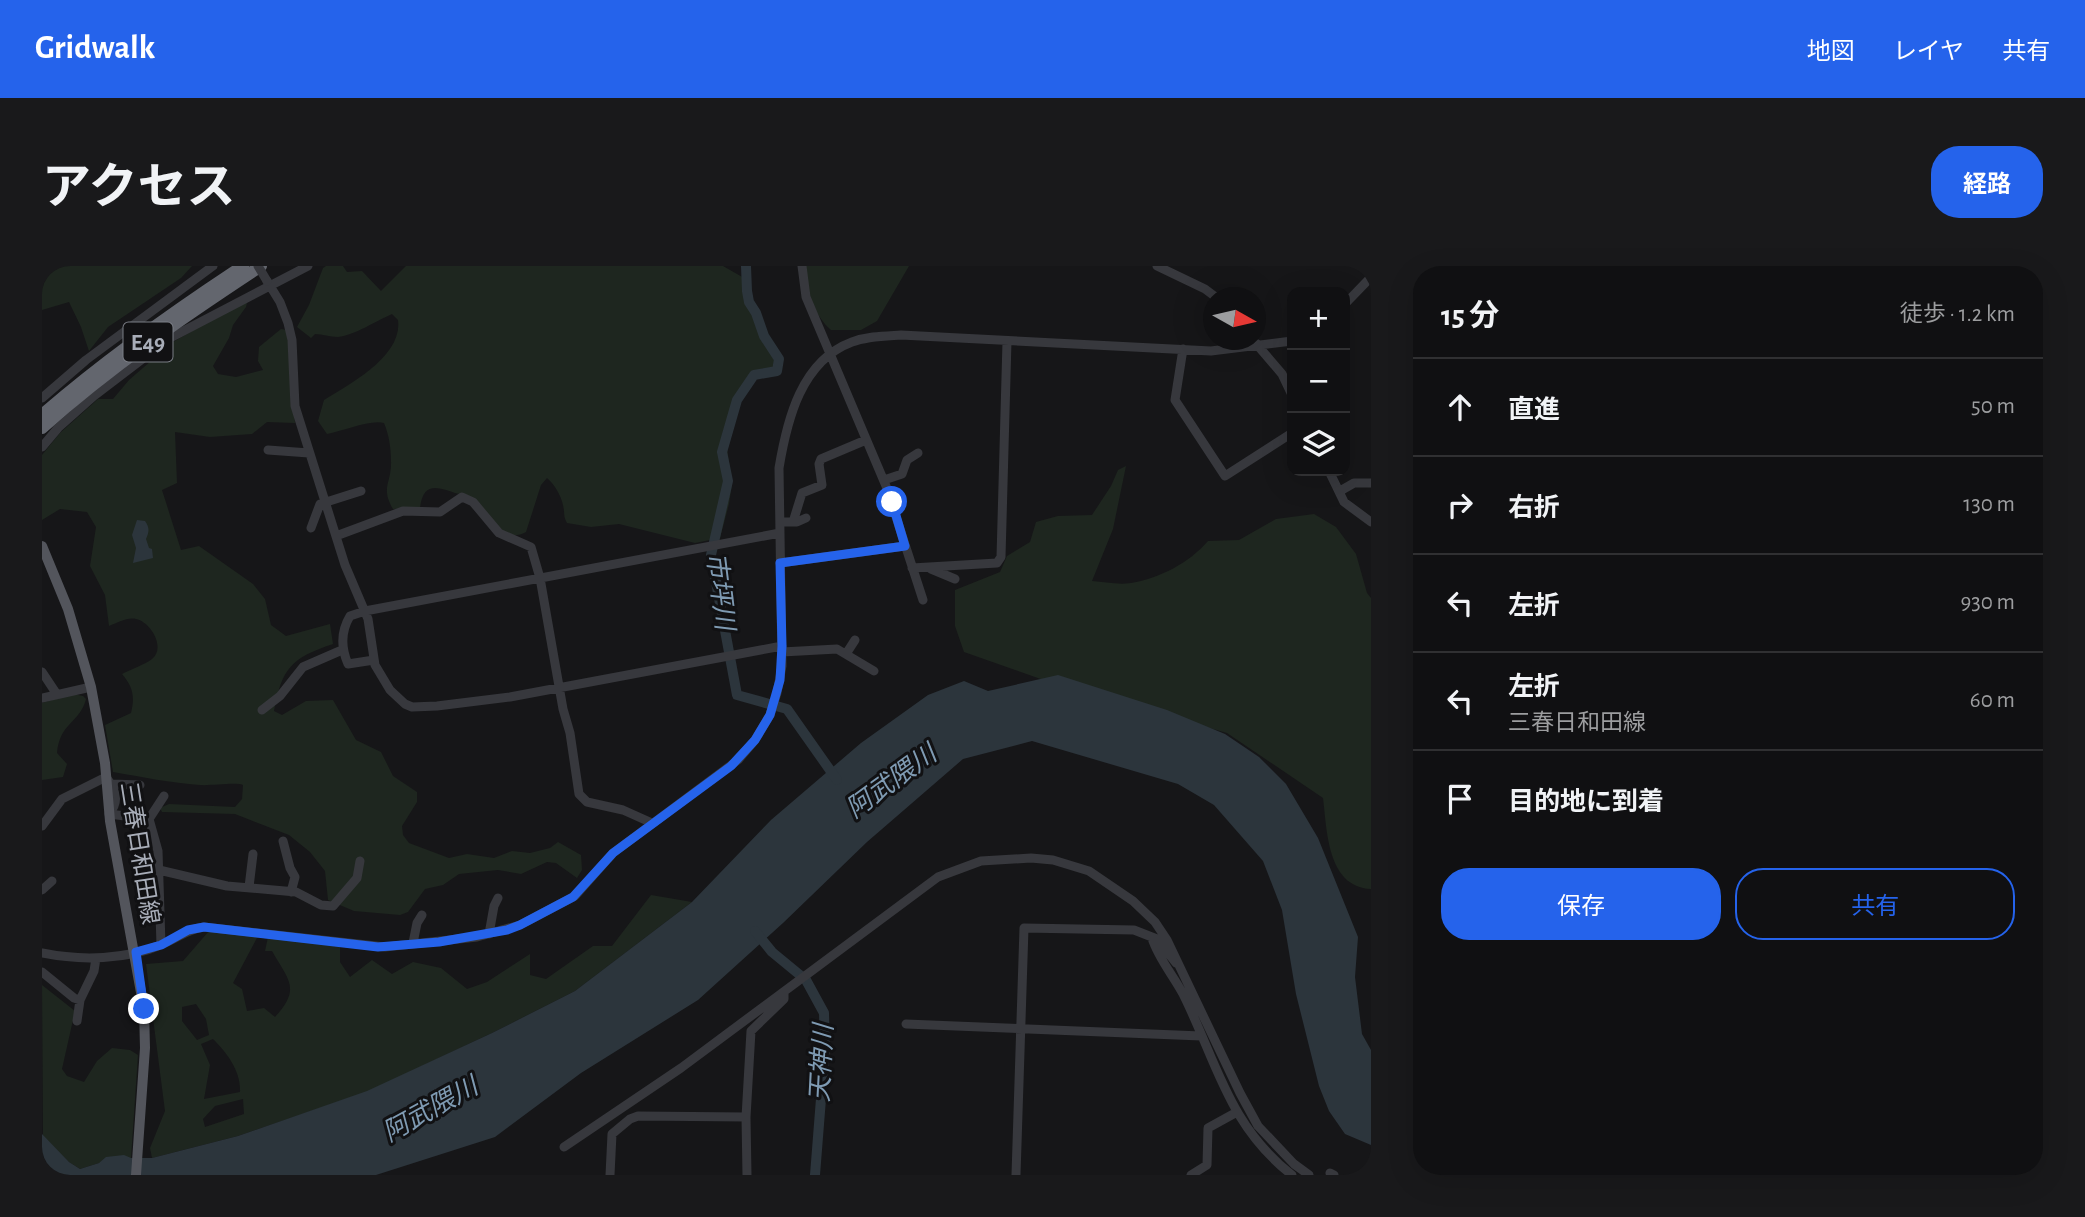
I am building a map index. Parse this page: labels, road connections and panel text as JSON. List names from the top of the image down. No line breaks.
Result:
{"streets":{"highway":["E49"],"main road":["三春日和田線"]},"water":["市坪川","阿武隈川","天神川"],"north":"right","page":{"header":"Gridwalk","nav":["地図","レイヤ","共有"],"title":"アクセス","buttons":["経路",["保存","共有"]],"heading":["15 分","徒歩 · 1.2 km"],"map_buttons":["+","−"],"list":[["直進","50 m"],["右折","130 m"],["左折","930 m"],["左折","三春日和田線","60 m"],"目的地に到着"]}}
